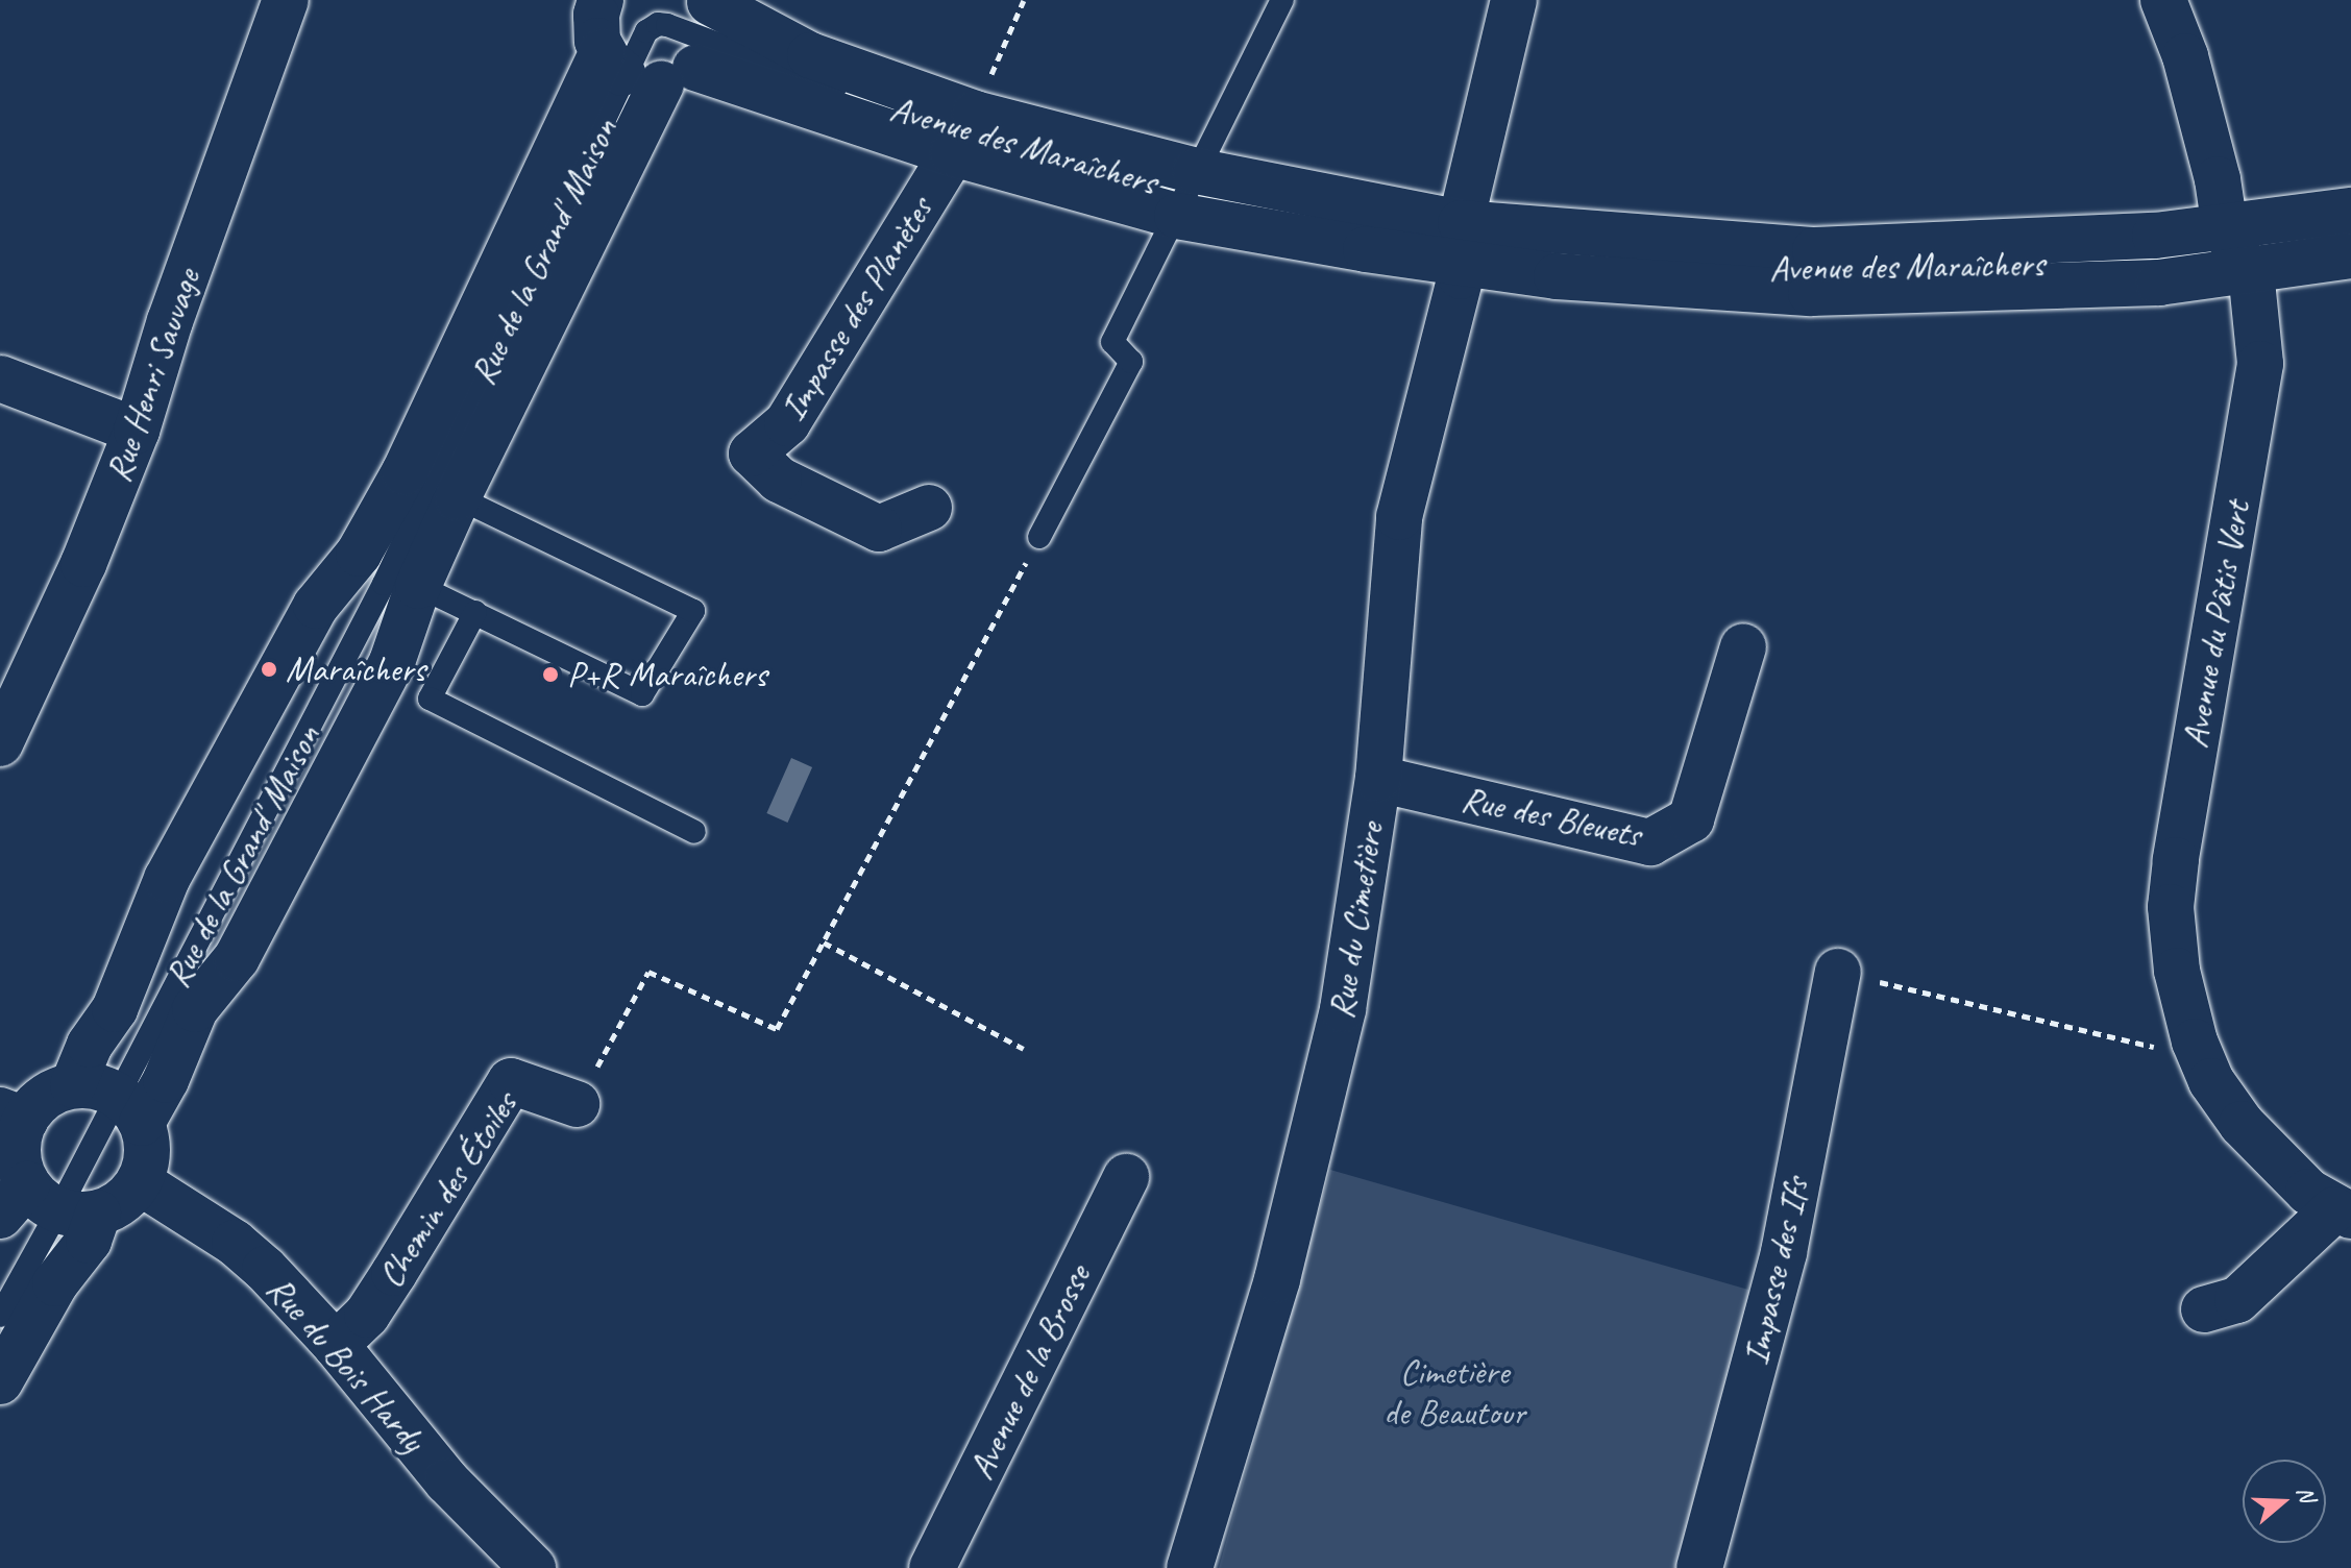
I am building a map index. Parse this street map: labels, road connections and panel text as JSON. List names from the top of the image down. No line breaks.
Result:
{"streets":{"street":["Avenue des Maraîchers","Rue de la Grand' Maison","Impasse des Planètes","Rue Henri Sauvage","Avenue du Pâtis Vert","Rue des Bleuets","Rue du Cimetière","Chemin des Étoiles","Impasse des Ifs","Rue du Bois Hardy","Avenue de la Brosse"]},"crossings":[["Avenue des Maraîchers","Rue de la Grand' Maison"],["Avenue des Maraîchers","Impasse des Planètes"],["Avenue des Maraîchers","Avenue du Pâtis Vert"],["Avenue des Maraîchers","Rue du Cimetière"],["Rue des Bleuets","Rue du Cimetière"],["Chemin des Étoiles","Rue du Bois Hardy"]],"parks":["Cimetière de Beautour"],"places":["Maraîchers","P+R Maraîchers"],"north":"right"}
